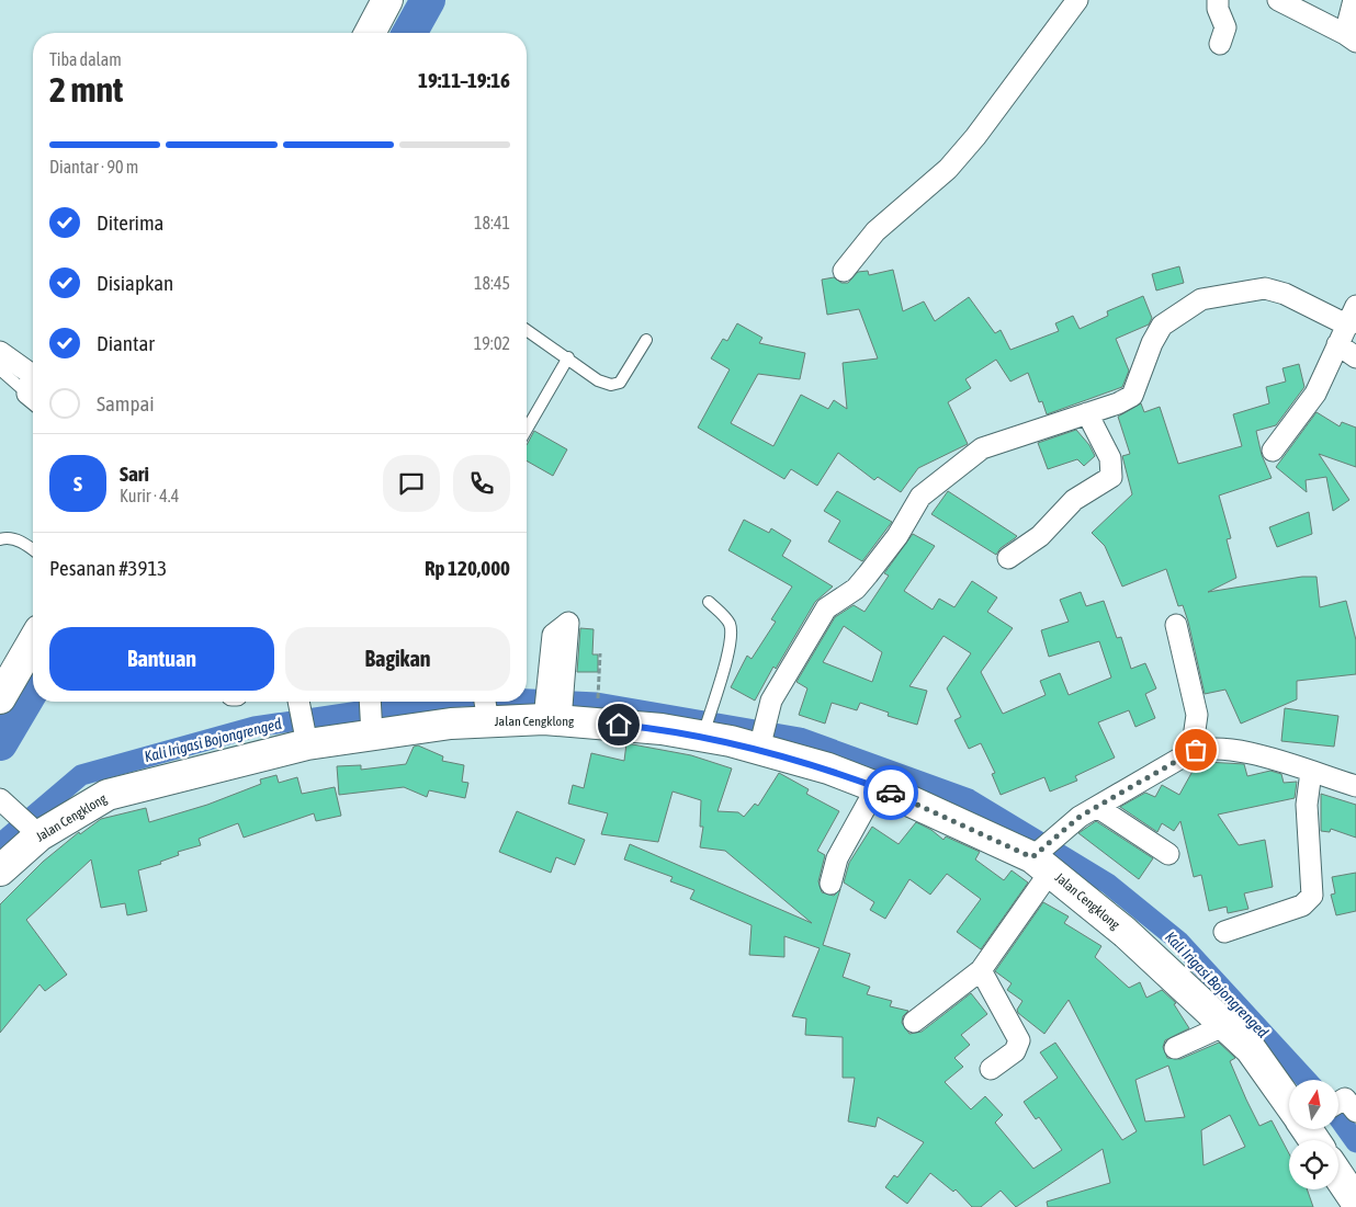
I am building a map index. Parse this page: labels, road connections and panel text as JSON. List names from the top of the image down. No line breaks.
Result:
{"streets":{"main road":["Jalan Cengklong"]},"water":["Kali Irigasi Bojongrenged"],"north":"top","page":{"heading":["2 mnt","Tiba dalam","19:11–19:16"],"panel":["Sari","Kurir · 4.4","Pesanan #3913","Rp 120,000"],"bar":"Diantar · 90 m","list":[["Diterima","18:41"],["Disiapkan","18:45"],["Diantar","19:02"],"Sampai"],"round":"S","buttons":["Bantuan","Bagikan"]}}
